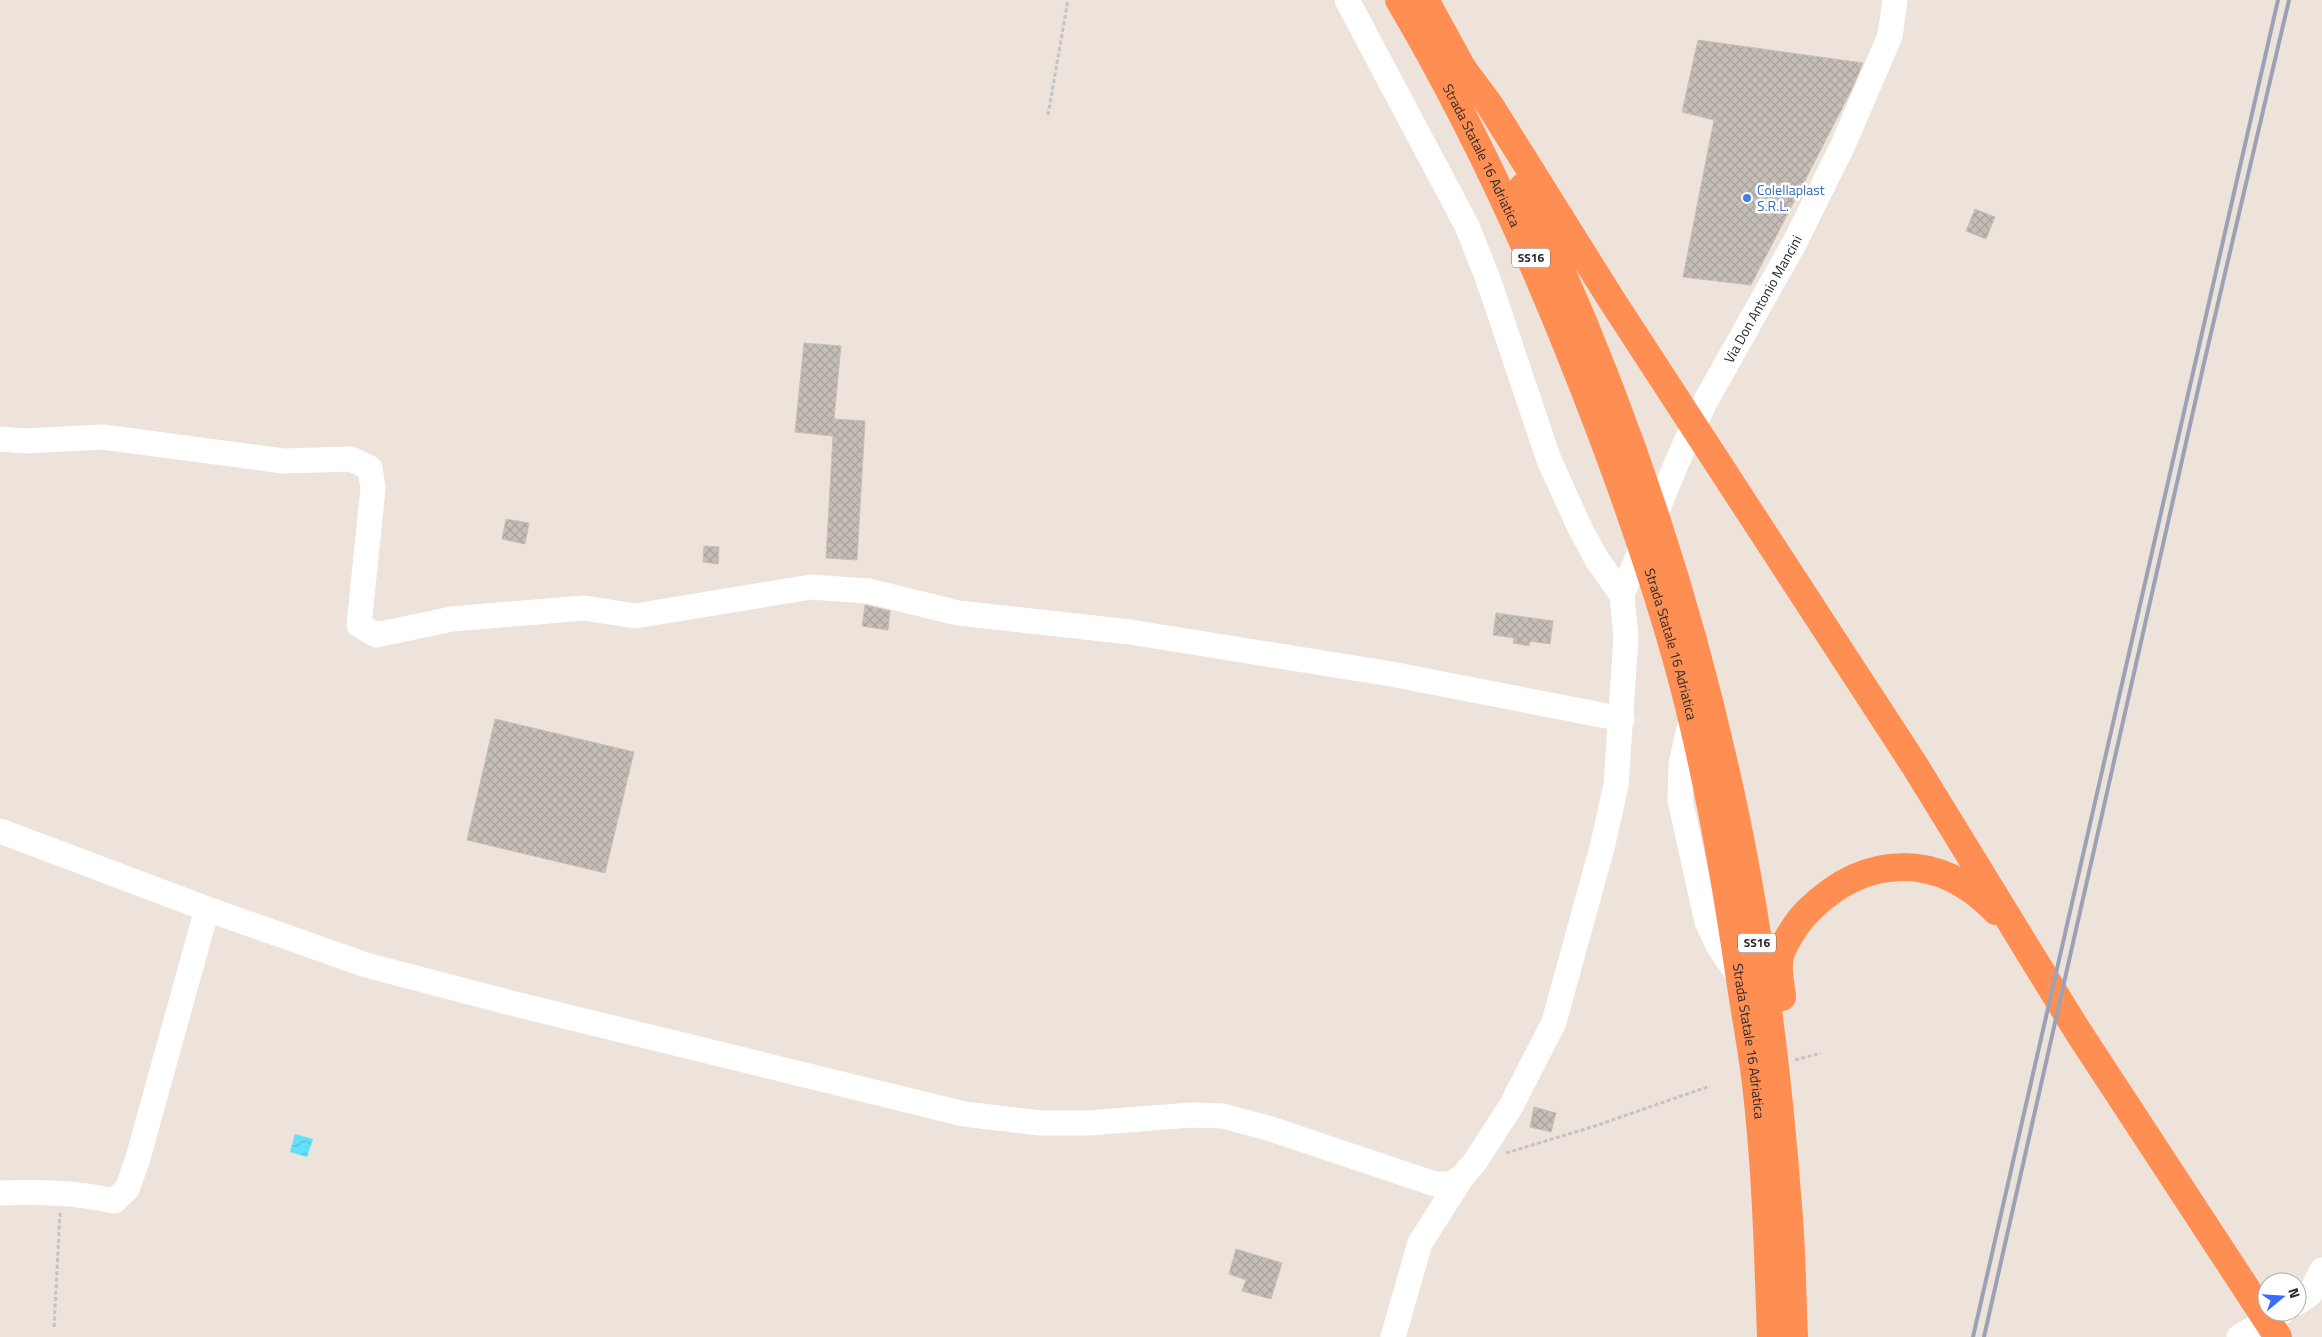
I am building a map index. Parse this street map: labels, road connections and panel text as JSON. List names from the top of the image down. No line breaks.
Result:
{"streets":{"highway":["Strada Statale 16 Adriatica","SS16"],"street":["Via Don Antonio Mancini"]},"places":["Colellaplast S.R.L."],"north":"right"}
